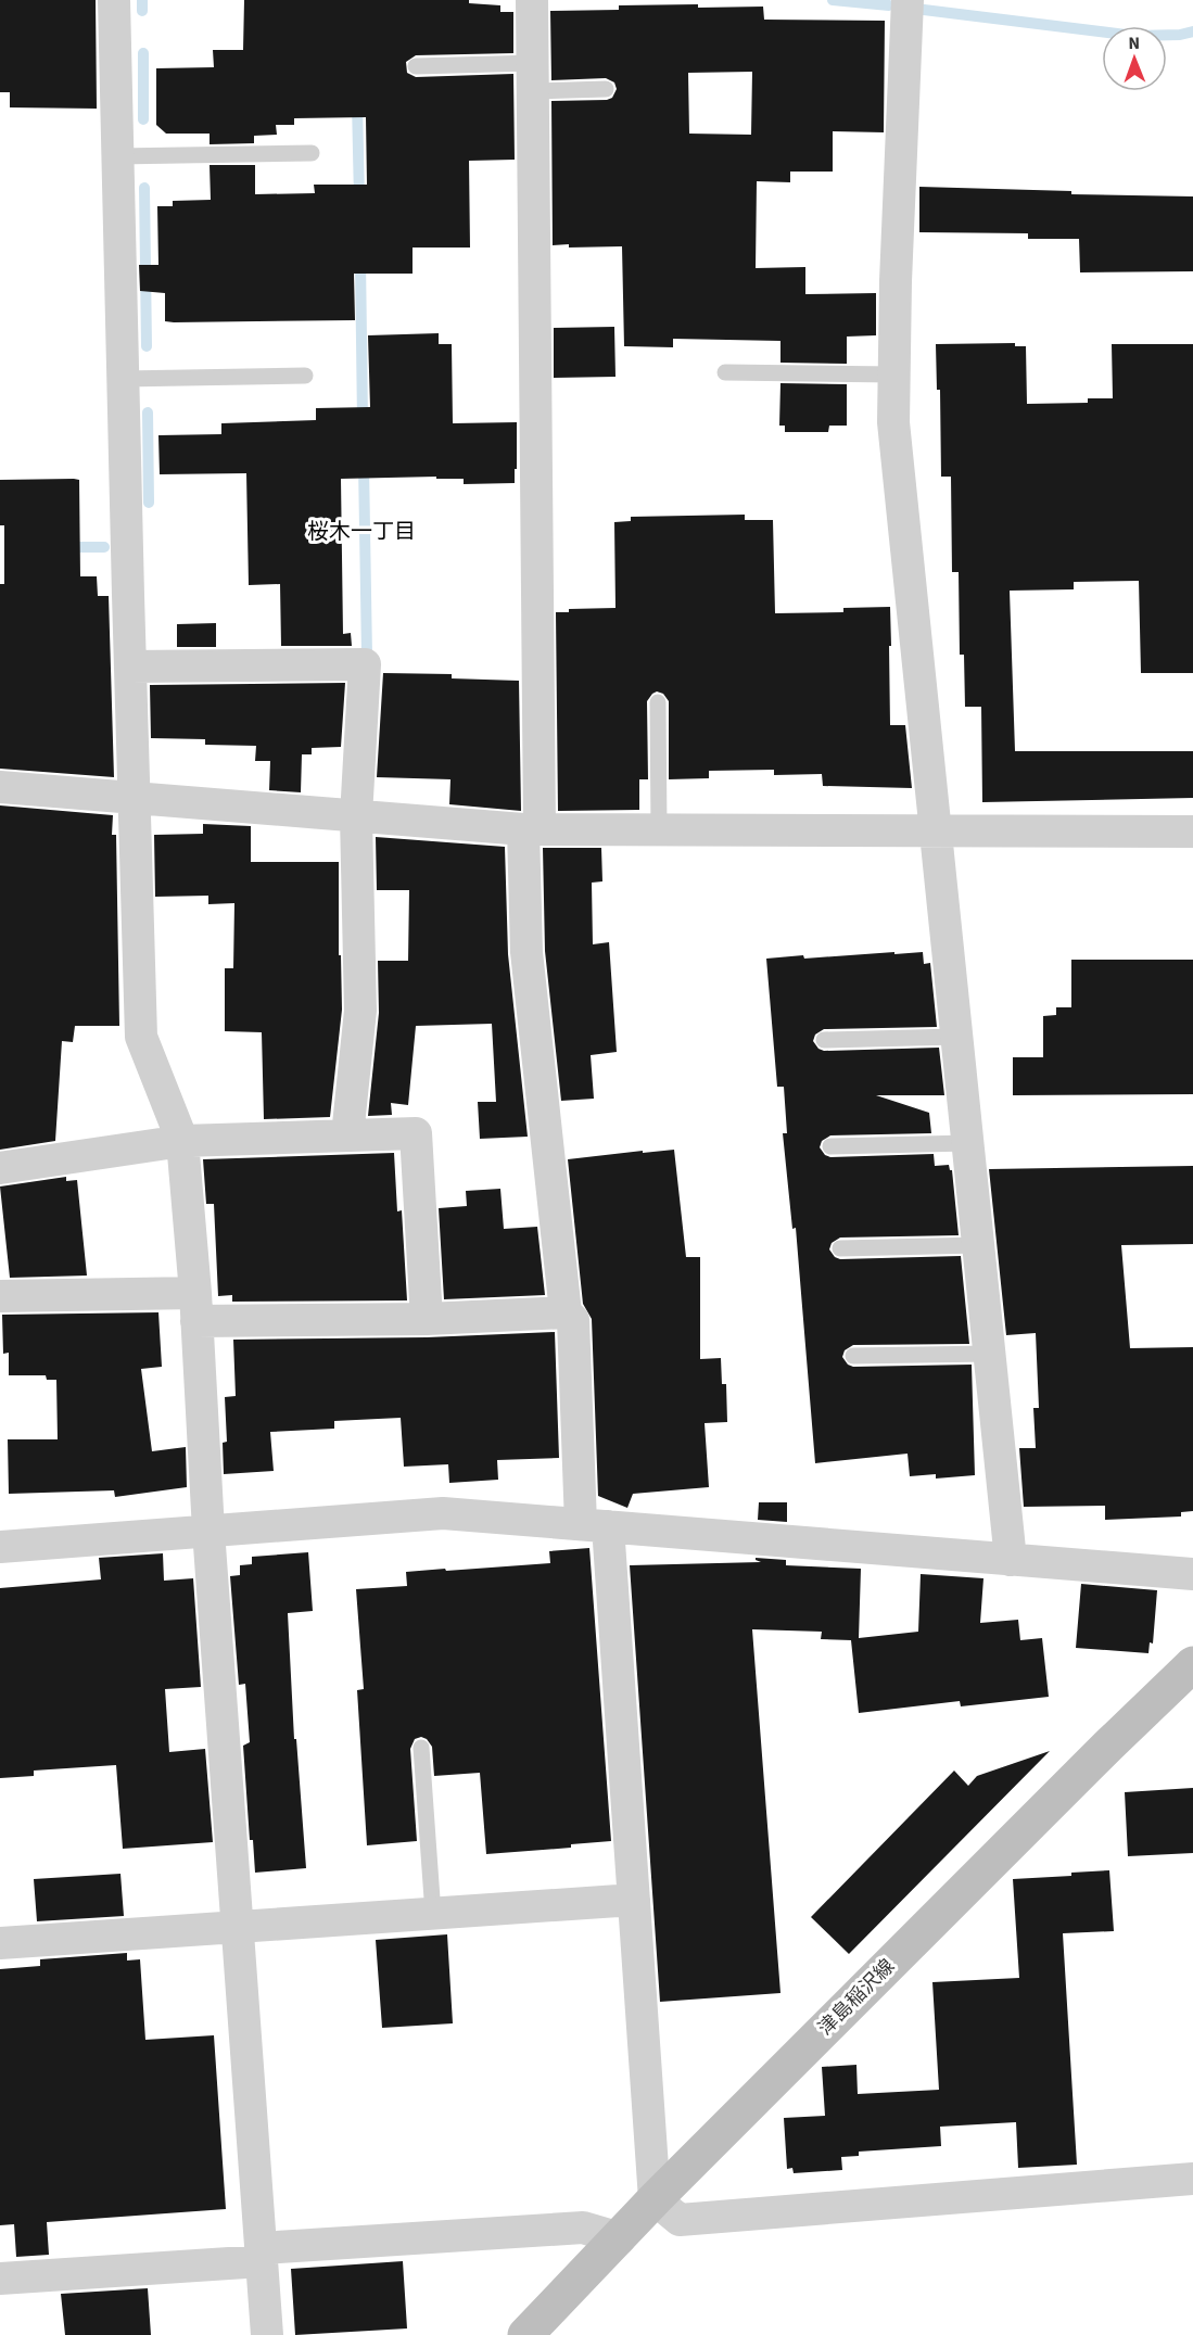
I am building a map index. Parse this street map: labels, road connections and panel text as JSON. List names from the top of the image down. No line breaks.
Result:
{"streets":{"main road":["津島稲沢線"]},"districts":["桜木一丁目"],"north":"top"}
